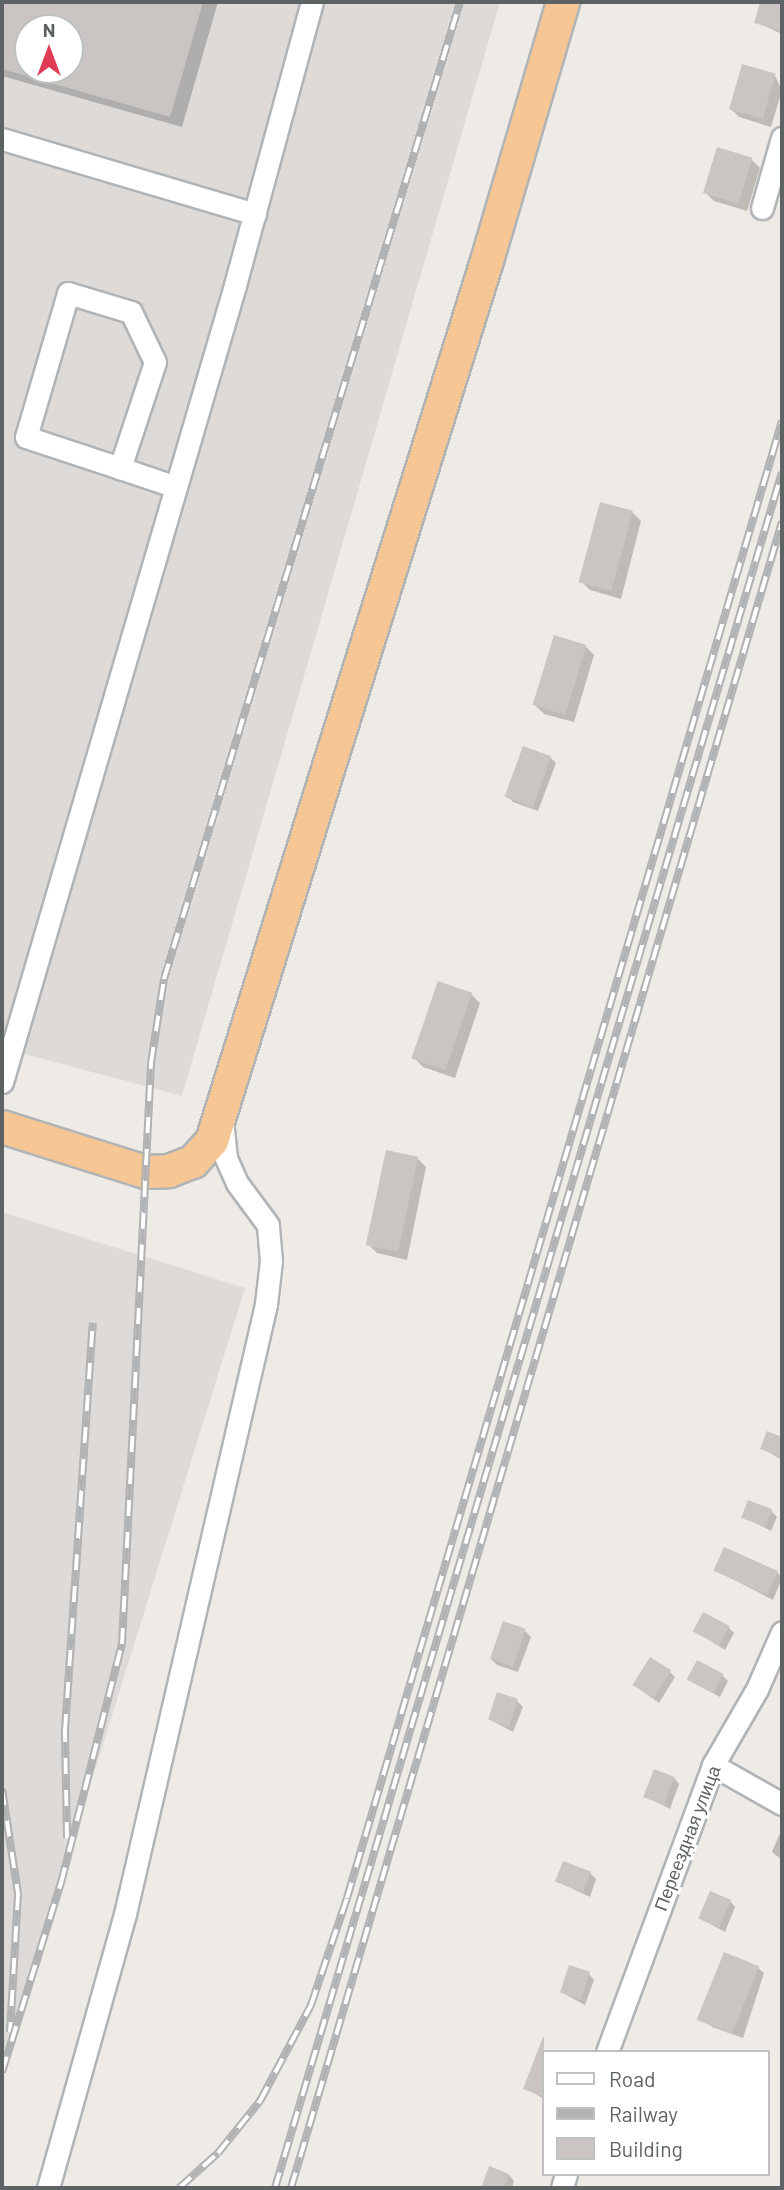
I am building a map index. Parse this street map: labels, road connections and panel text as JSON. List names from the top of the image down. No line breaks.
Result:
{"streets":{"street":["Переездная улица"]},"legend":["Road","Railway","Building"],"north":"top"}
